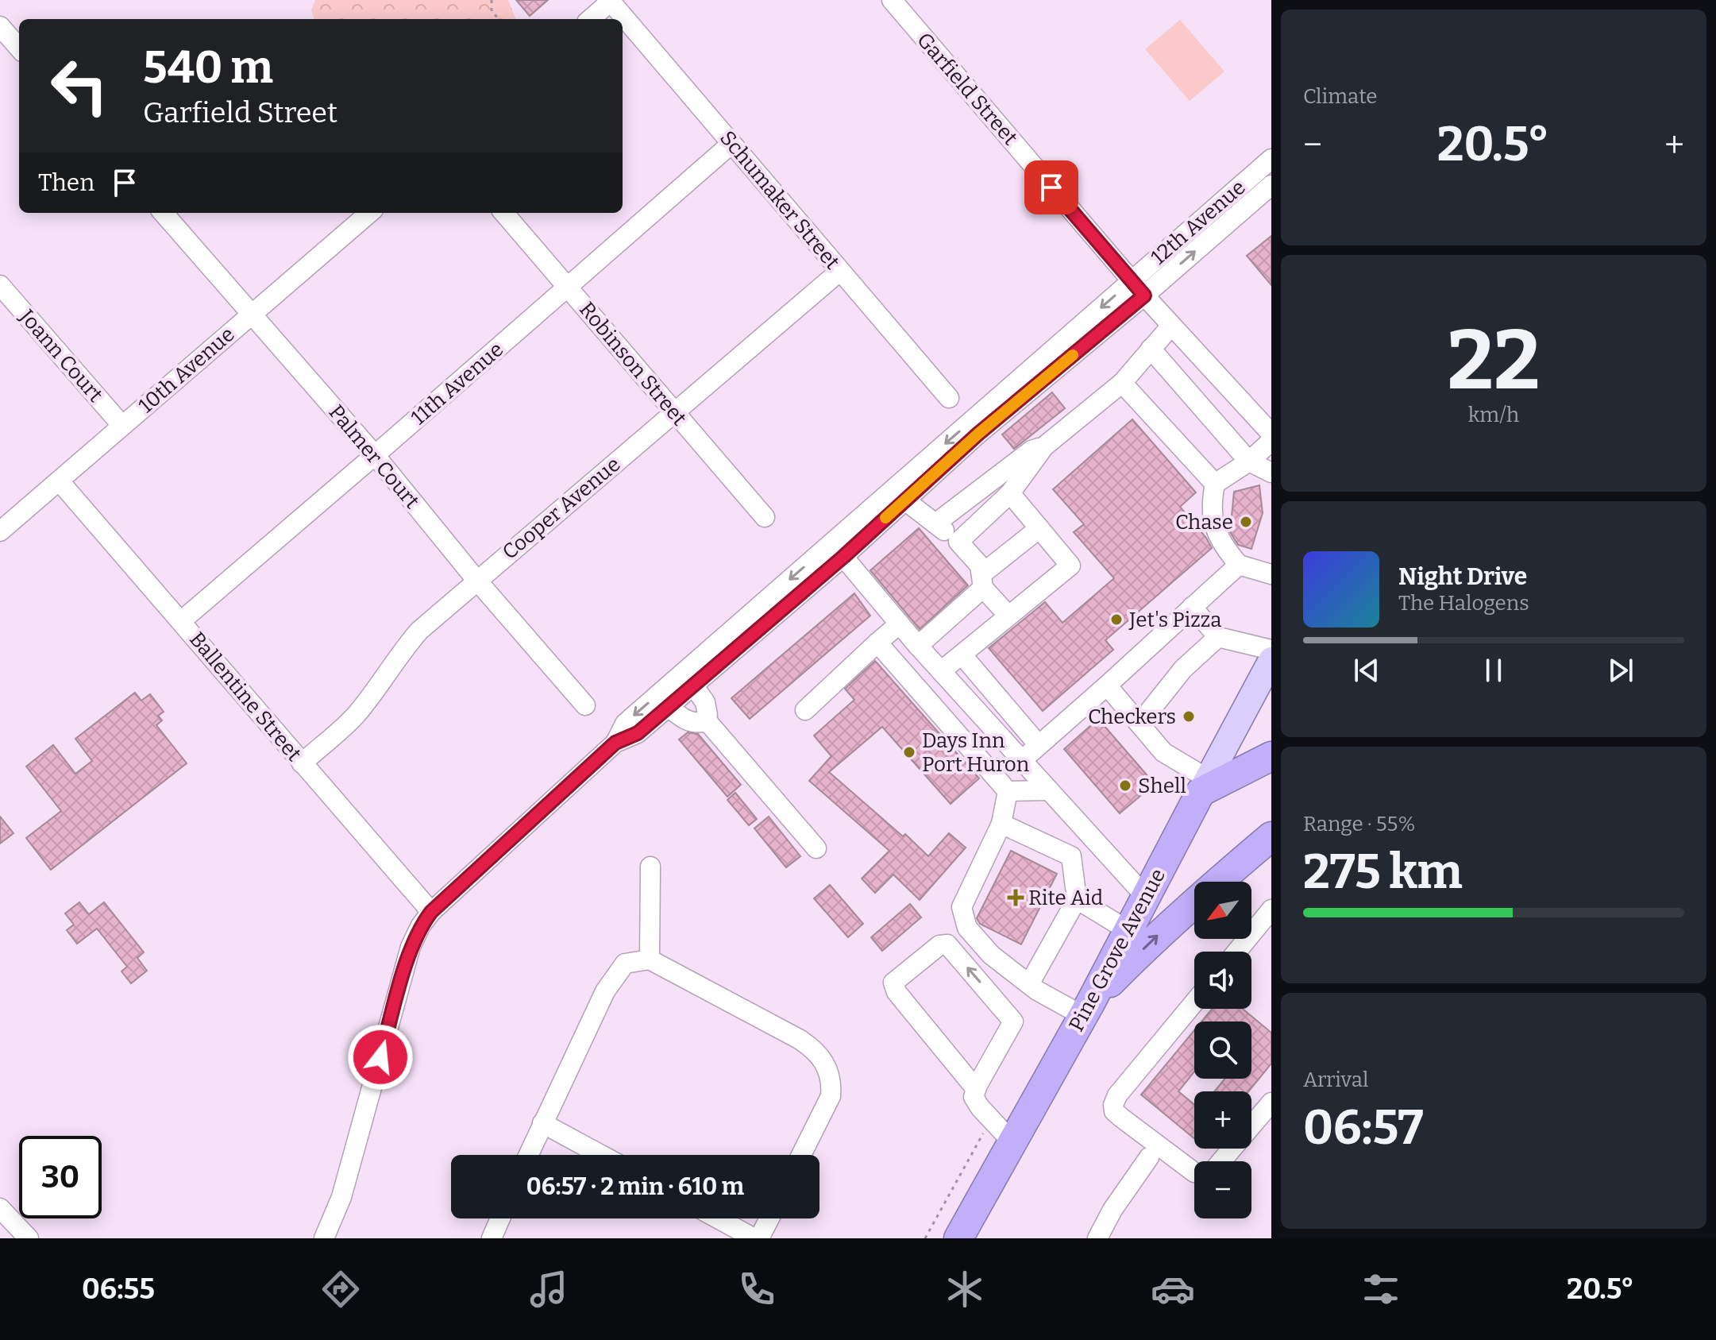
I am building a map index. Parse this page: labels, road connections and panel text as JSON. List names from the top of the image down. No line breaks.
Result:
{"streets":{"highway":["Pine Grove Avenue"],"street":["Garfield Street","Schumaker Street","12th Avenue","Joann Court","Robinson Street","10th Avenue","11th Avenue","Palmer Court","Cooper Avenue","Ballentine Street"]},"crossings":[["Garfield Street","12th Avenue"],["Schumaker Street","11th Avenue"],["Schumaker Street","Cooper Avenue"],["12th Avenue","Ballentine Street"],["Joann Court","10th Avenue"],["Robinson Street","11th Avenue"],["Robinson Street","Cooper Avenue"],["10th Avenue","Palmer Court"],["10th Avenue","Ballentine Street"],["11th Avenue","Palmer Court"],["11th Avenue","Ballentine Street"],["Palmer Court","Cooper Avenue"],["Cooper Avenue","Ballentine Street"]],"places":{"other":["Chase","Jet's Pizza","Checkers","Days Inn Port Huron","Shell"],"health":["Rite Aid"]},"north":"bottom left","page":{"tile":["Climate",["22","km/h"],["Range · 55%","275 km"],["Arrival","06:57"]],"turn":["540 m","Garfield Street"],"heat":["−","20.5°","+"],"then":"Then","song":["Night Drive","The Halogens"],"map_buttons":["+","−"],"limit":"30","trip":"06:57 · 2 min · 610 m","tabs":["06:55","20.5°"]}}
